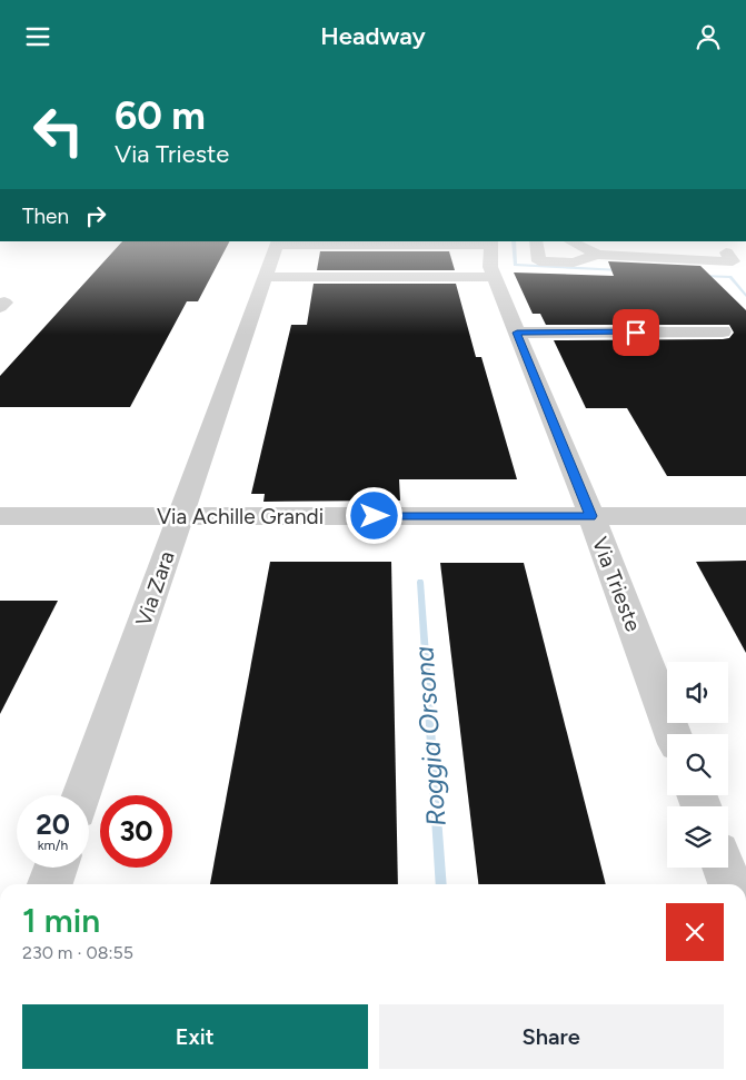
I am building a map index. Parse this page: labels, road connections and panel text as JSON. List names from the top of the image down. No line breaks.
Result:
{"streets":{"street":["Via Achille Grandi","Via Trieste","Via Zara"]},"crossings":[["Via Achille Grandi","Via Trieste"],["Via Achille Grandi","Via Zara"]],"water":["Roggia Orsona"],"page":{"header":"Headway","turn":["60 m","Via Trieste"],"then":"Then","speed":"20 km/h","limit":"30","heading":["1 min","230 m · 08:55"],"buttons":["Exit","Share"]}}
